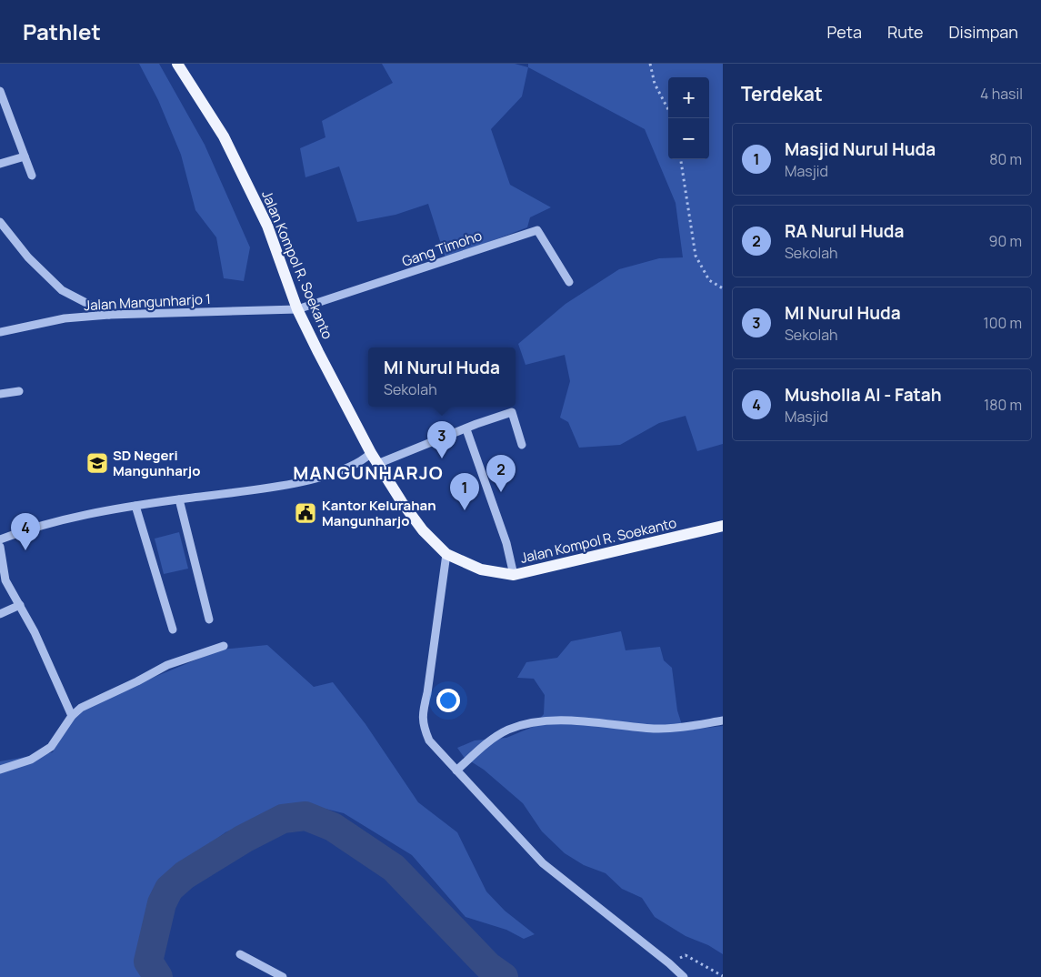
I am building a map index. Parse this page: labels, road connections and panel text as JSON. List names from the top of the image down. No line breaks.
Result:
{"streets":{"main road":["Jalan Kompol R. Soekanto"],"street":["Gang Timoho","Jalan Mangunharjo 1"]},"crossings":[["Gang Timoho","Jalan Kompol R. Soekanto"],["Gang Timoho","Jalan Mangunharjo 1"],["Jalan Kompol R. Soekanto","Jalan Mangunharjo 1"]],"districts":["MANGUNHARJO"],"places":{"school or university":["SD Negeri Mangunharjo"],"public building":["Kantor Kelurahan Mangunharjo"]},"page":{"header":"Pathlet","nav":["Peta","Rute","Disimpan"],"heading":["Terdekat","4 hasil"],"map_buttons":["+","−"],"list":[{"mark":"1","name":"Masjid Nurul Huda","note":"Masjid","value":"80 m"},{"mark":"2","name":"RA Nurul Huda","note":"Sekolah","value":"90 m"},{"mark":"3","name":"MI Nurul Huda","note":"Sekolah","value":"100 m"},{"mark":"4","name":"Musholla Al - Fatah","note":"Masjid","value":"180 m"}],"popup":["MI Nurul Huda","Sekolah"],"pins":["3","2","1","4"]}}
